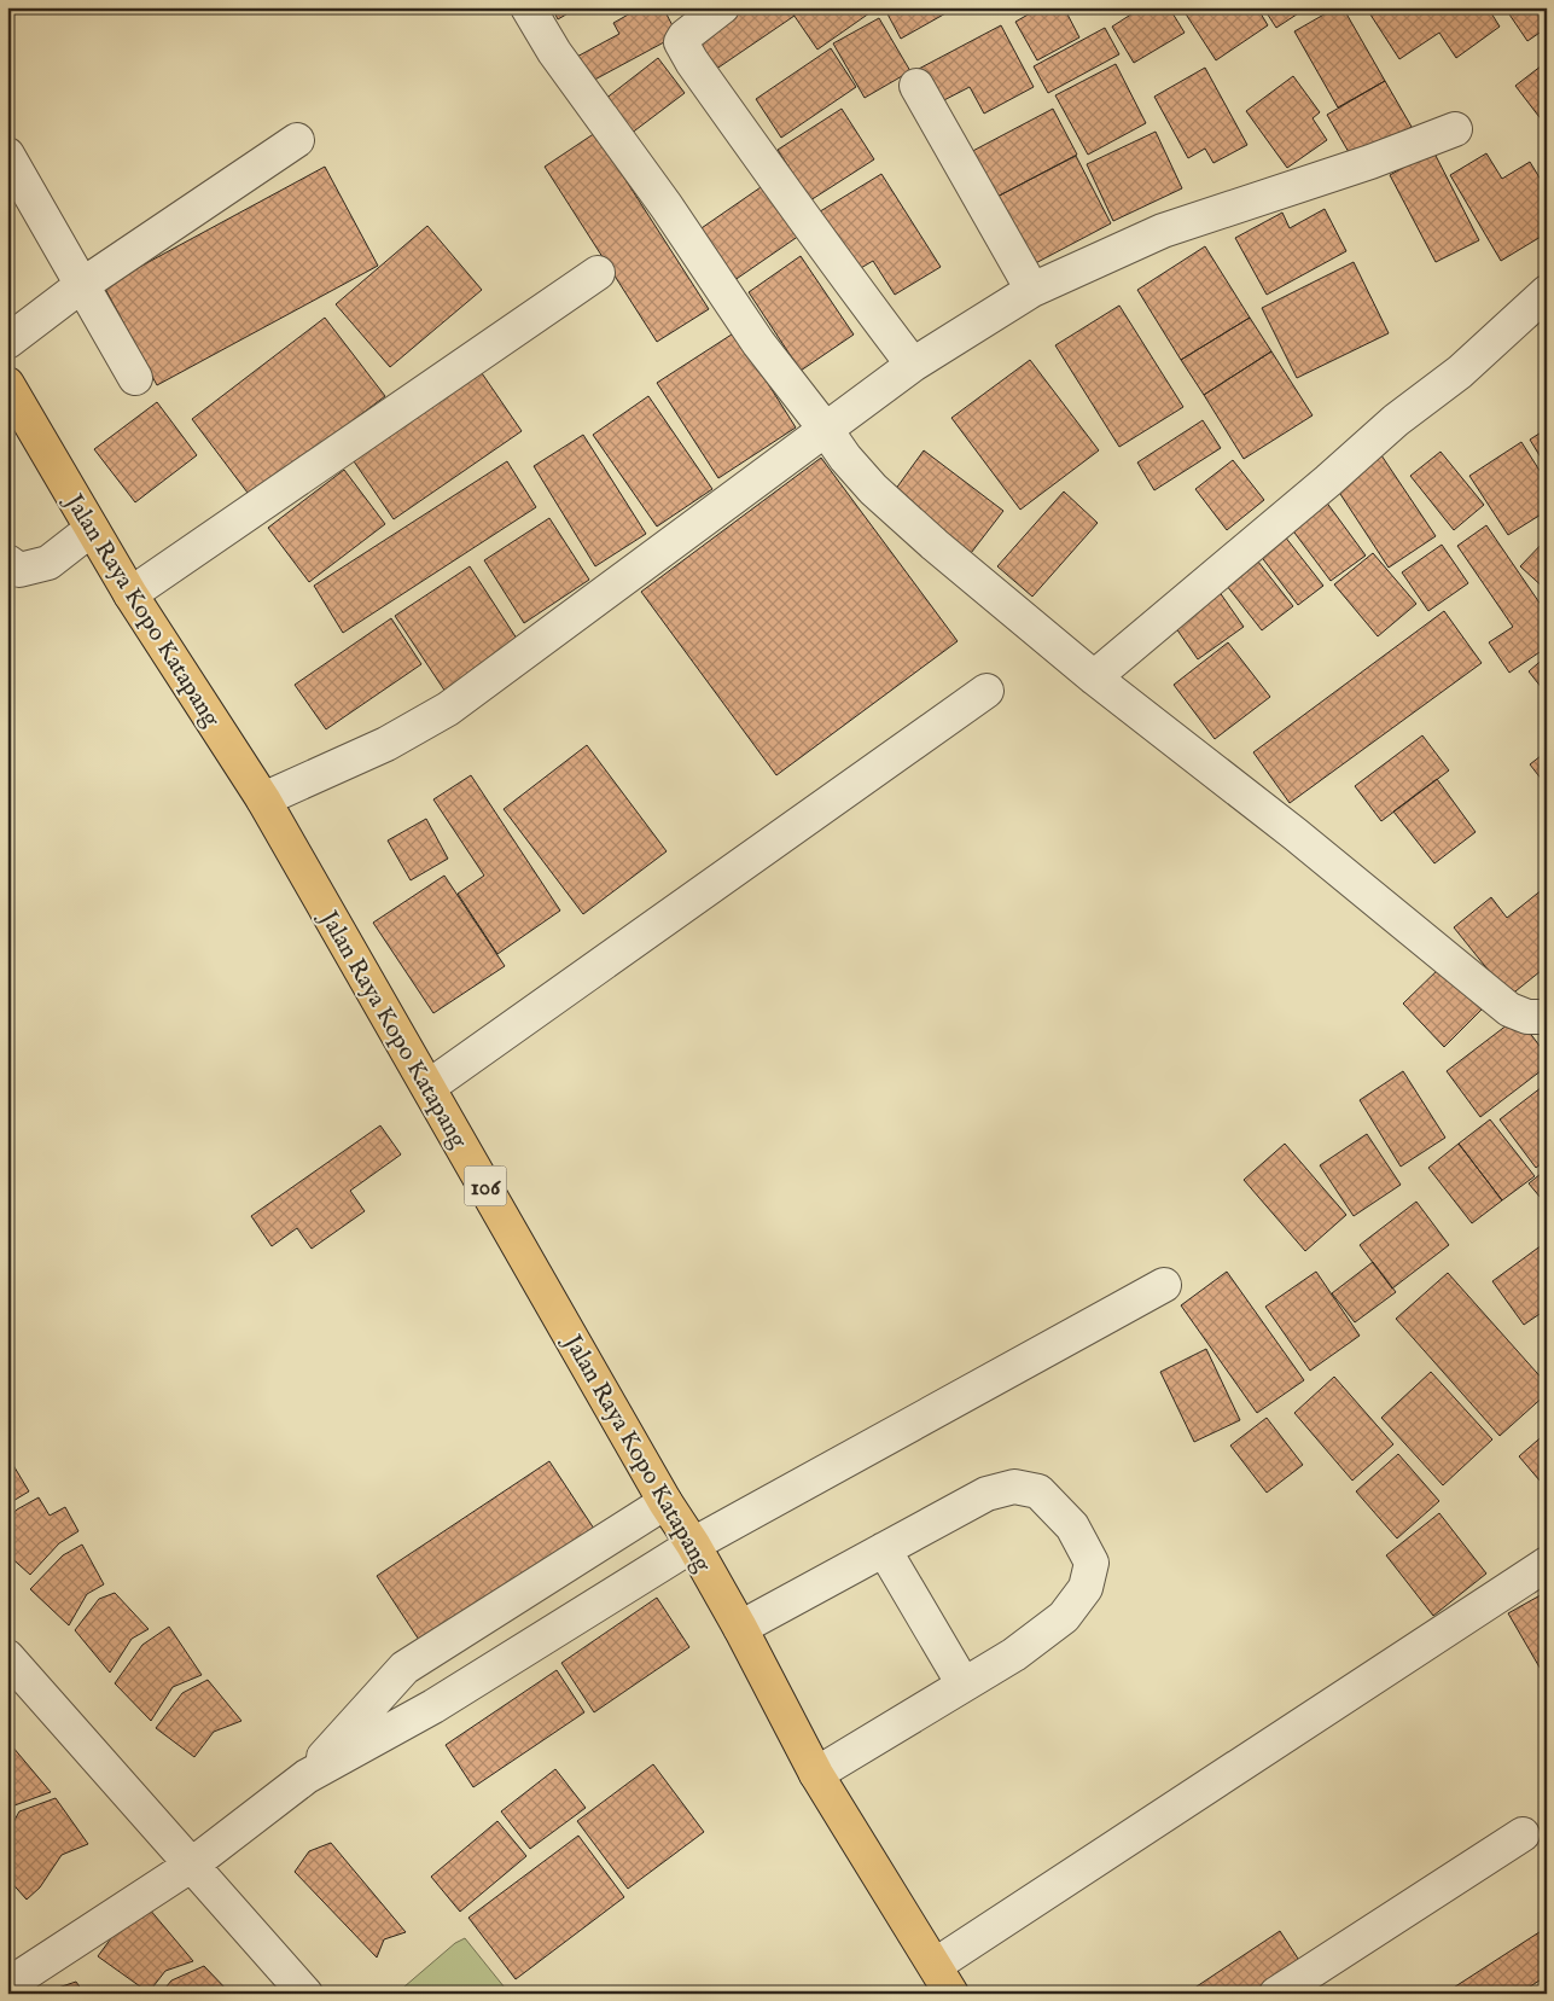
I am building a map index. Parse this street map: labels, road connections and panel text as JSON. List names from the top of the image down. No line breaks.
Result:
{"streets":{"main road":["Jalan Raya Kopo Katapang","106"]}}
